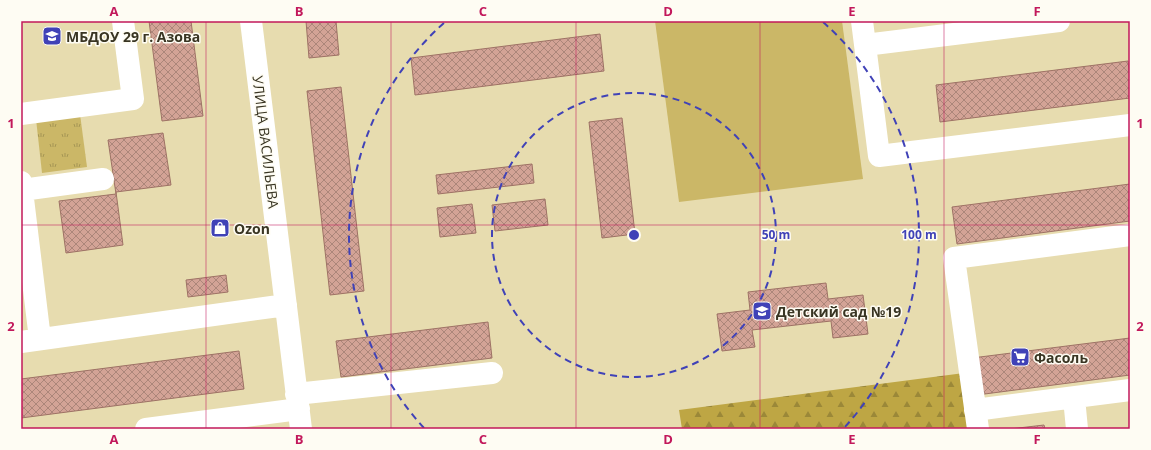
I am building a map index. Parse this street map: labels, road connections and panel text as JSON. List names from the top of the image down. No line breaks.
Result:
{"streets":{"street":["УЛИЦА ВАСИЛЬЕВА"]},"places":{"school or university":["МБДОУ 29 г. Азова","Детский сад №19"],"shop":["Ozon"],"supermarket":["Фасоль"]},"grid":{"columns":["A","B","C","D","E","F"],"rows":["1","2"]},"rings":["50 m","100 m"]}
